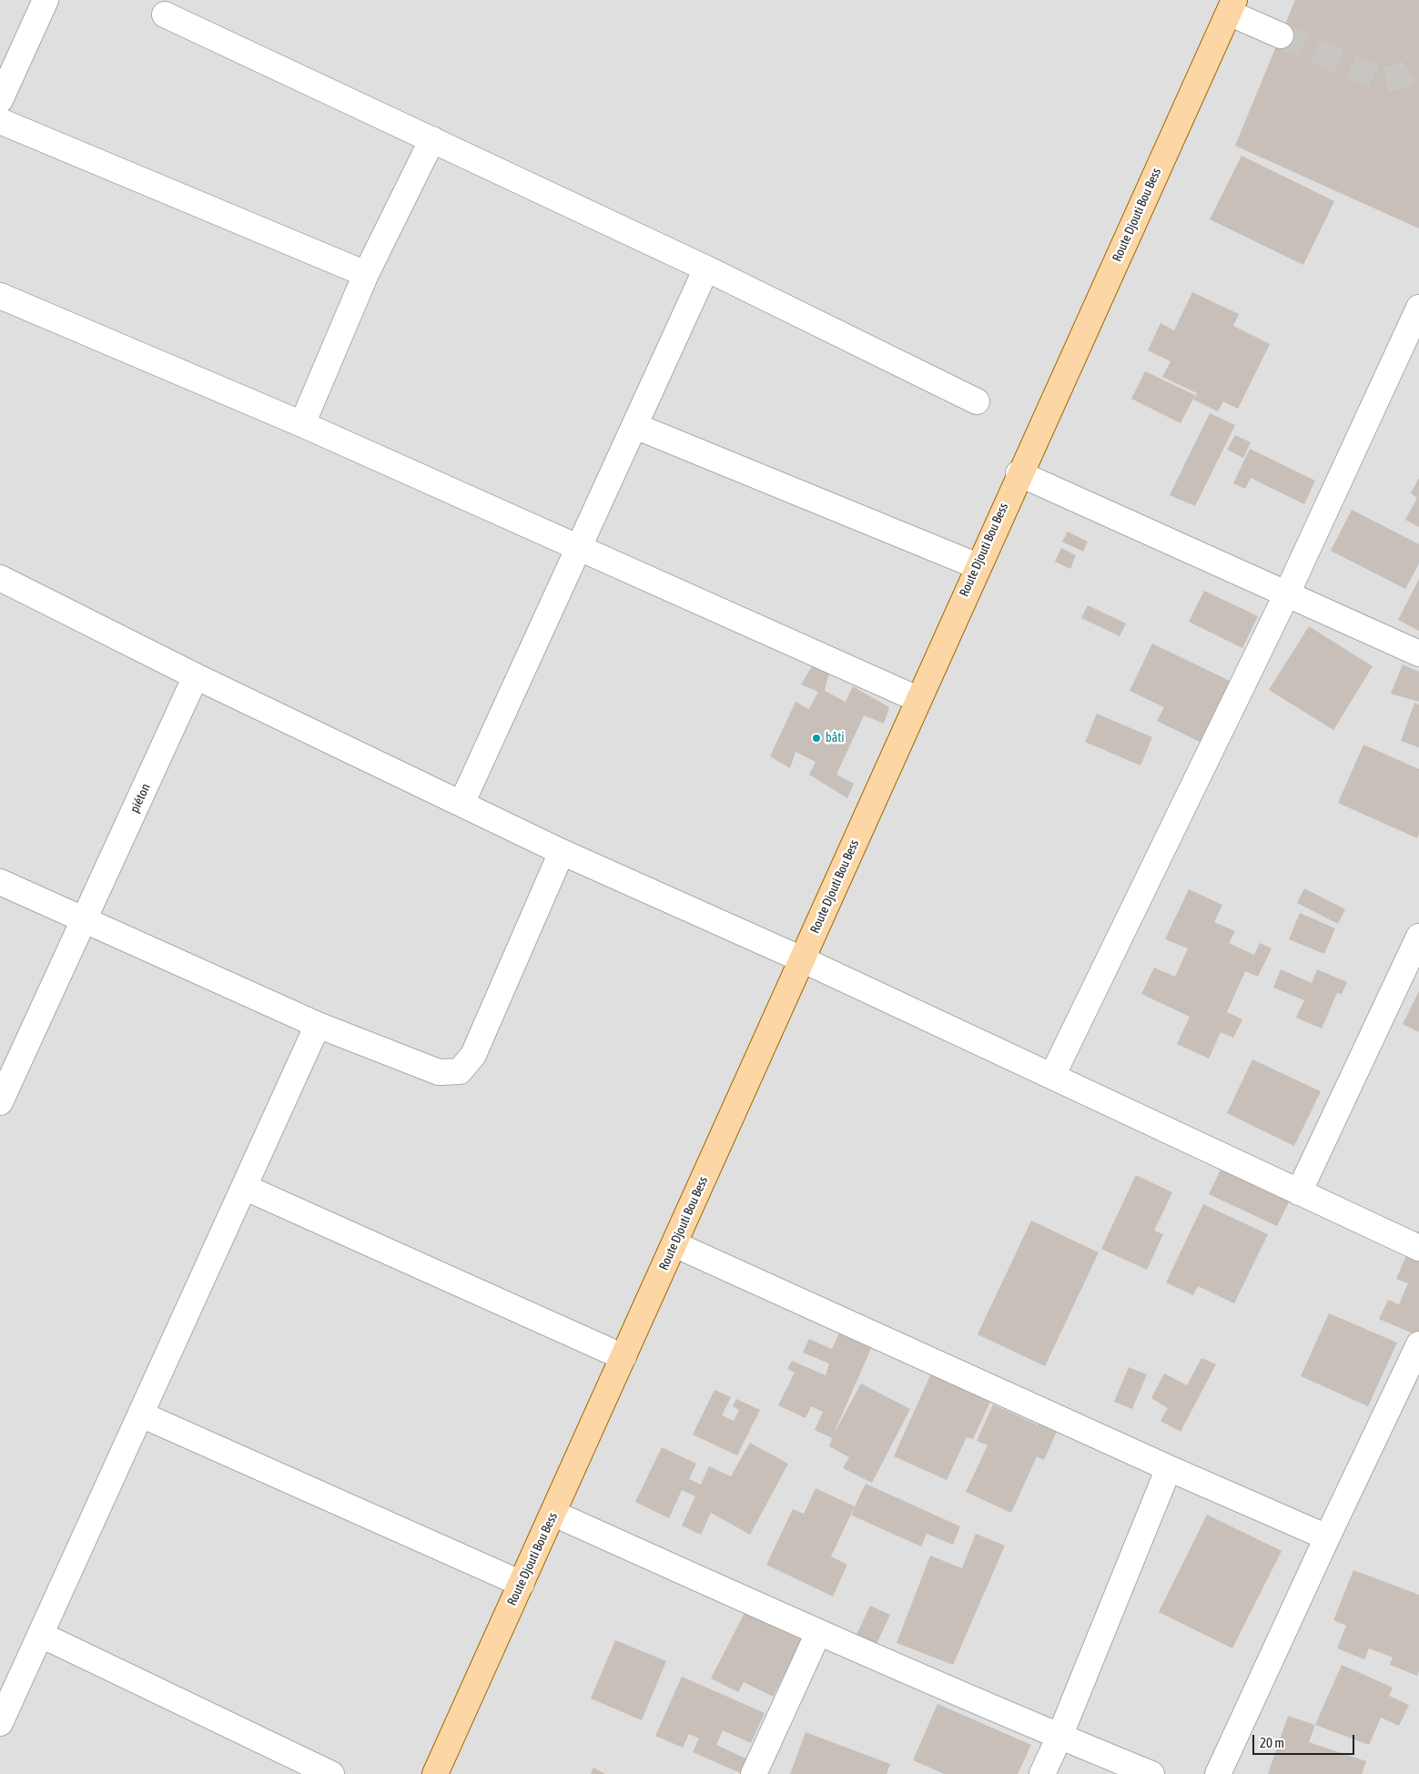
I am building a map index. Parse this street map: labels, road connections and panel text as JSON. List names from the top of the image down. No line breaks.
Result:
{"streets":{"main road":["Route Djouti Bou Bess"],"street":["piéton"]},"places":["bâti"],"scale_bar":"20 m"}
